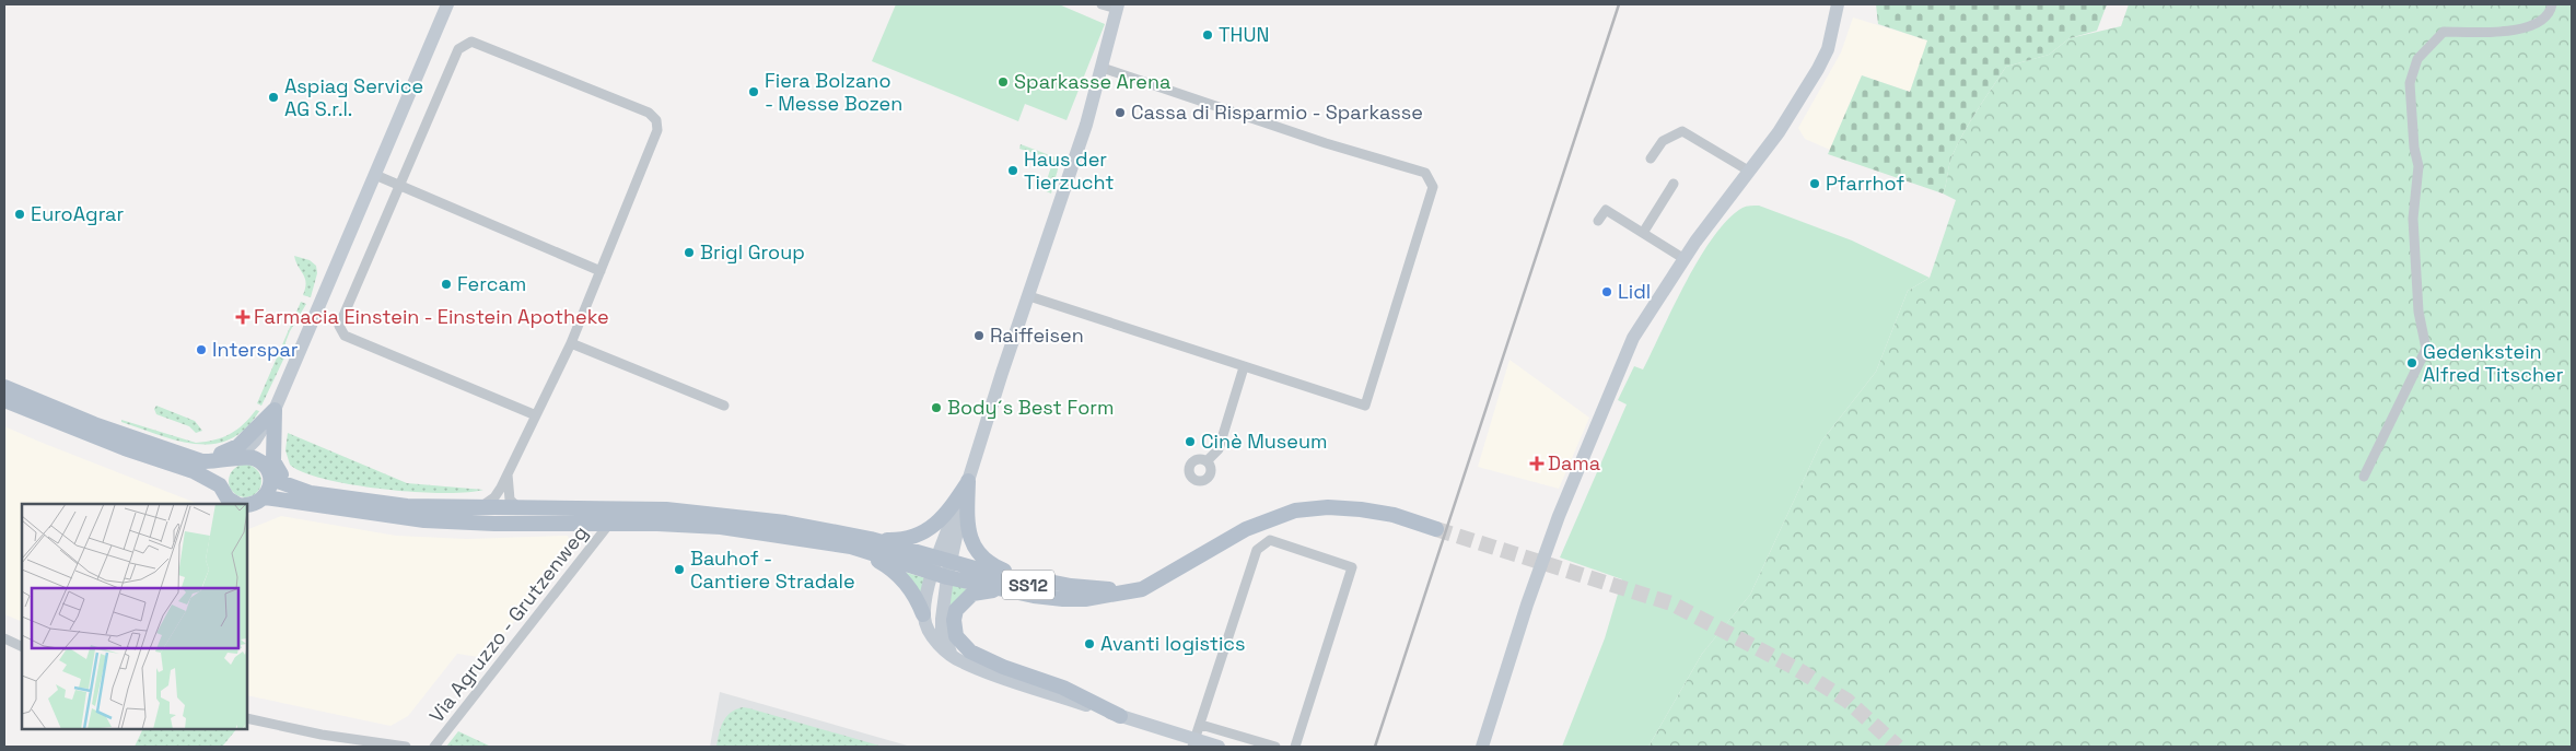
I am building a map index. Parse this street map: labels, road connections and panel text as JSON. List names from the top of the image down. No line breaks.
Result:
{"streets":{"main road":["SS12"],"street":["Via Agruzzo - Grutzenweg"]},"places":{"other":["THUN","Sparkasse Arena","Fiera Bolzano - Messe Bozen","Aspiag Service AG S.r.l.","Cassa di Risparmio - Sparkasse","Haus der Tierzucht","Pfarrhof","EuroAgrar","Brigl Group","Fercam","Lidl","Raiffeisen","Interspar","Gedenkstein Alfred Titscher","Body´s Best Form","Cinè Museum","Bauhof - Cantiere Stradale","Avanti logistics"],"health":["Farmacia Einstein - Einstein Apotheke","Dama"]}}
